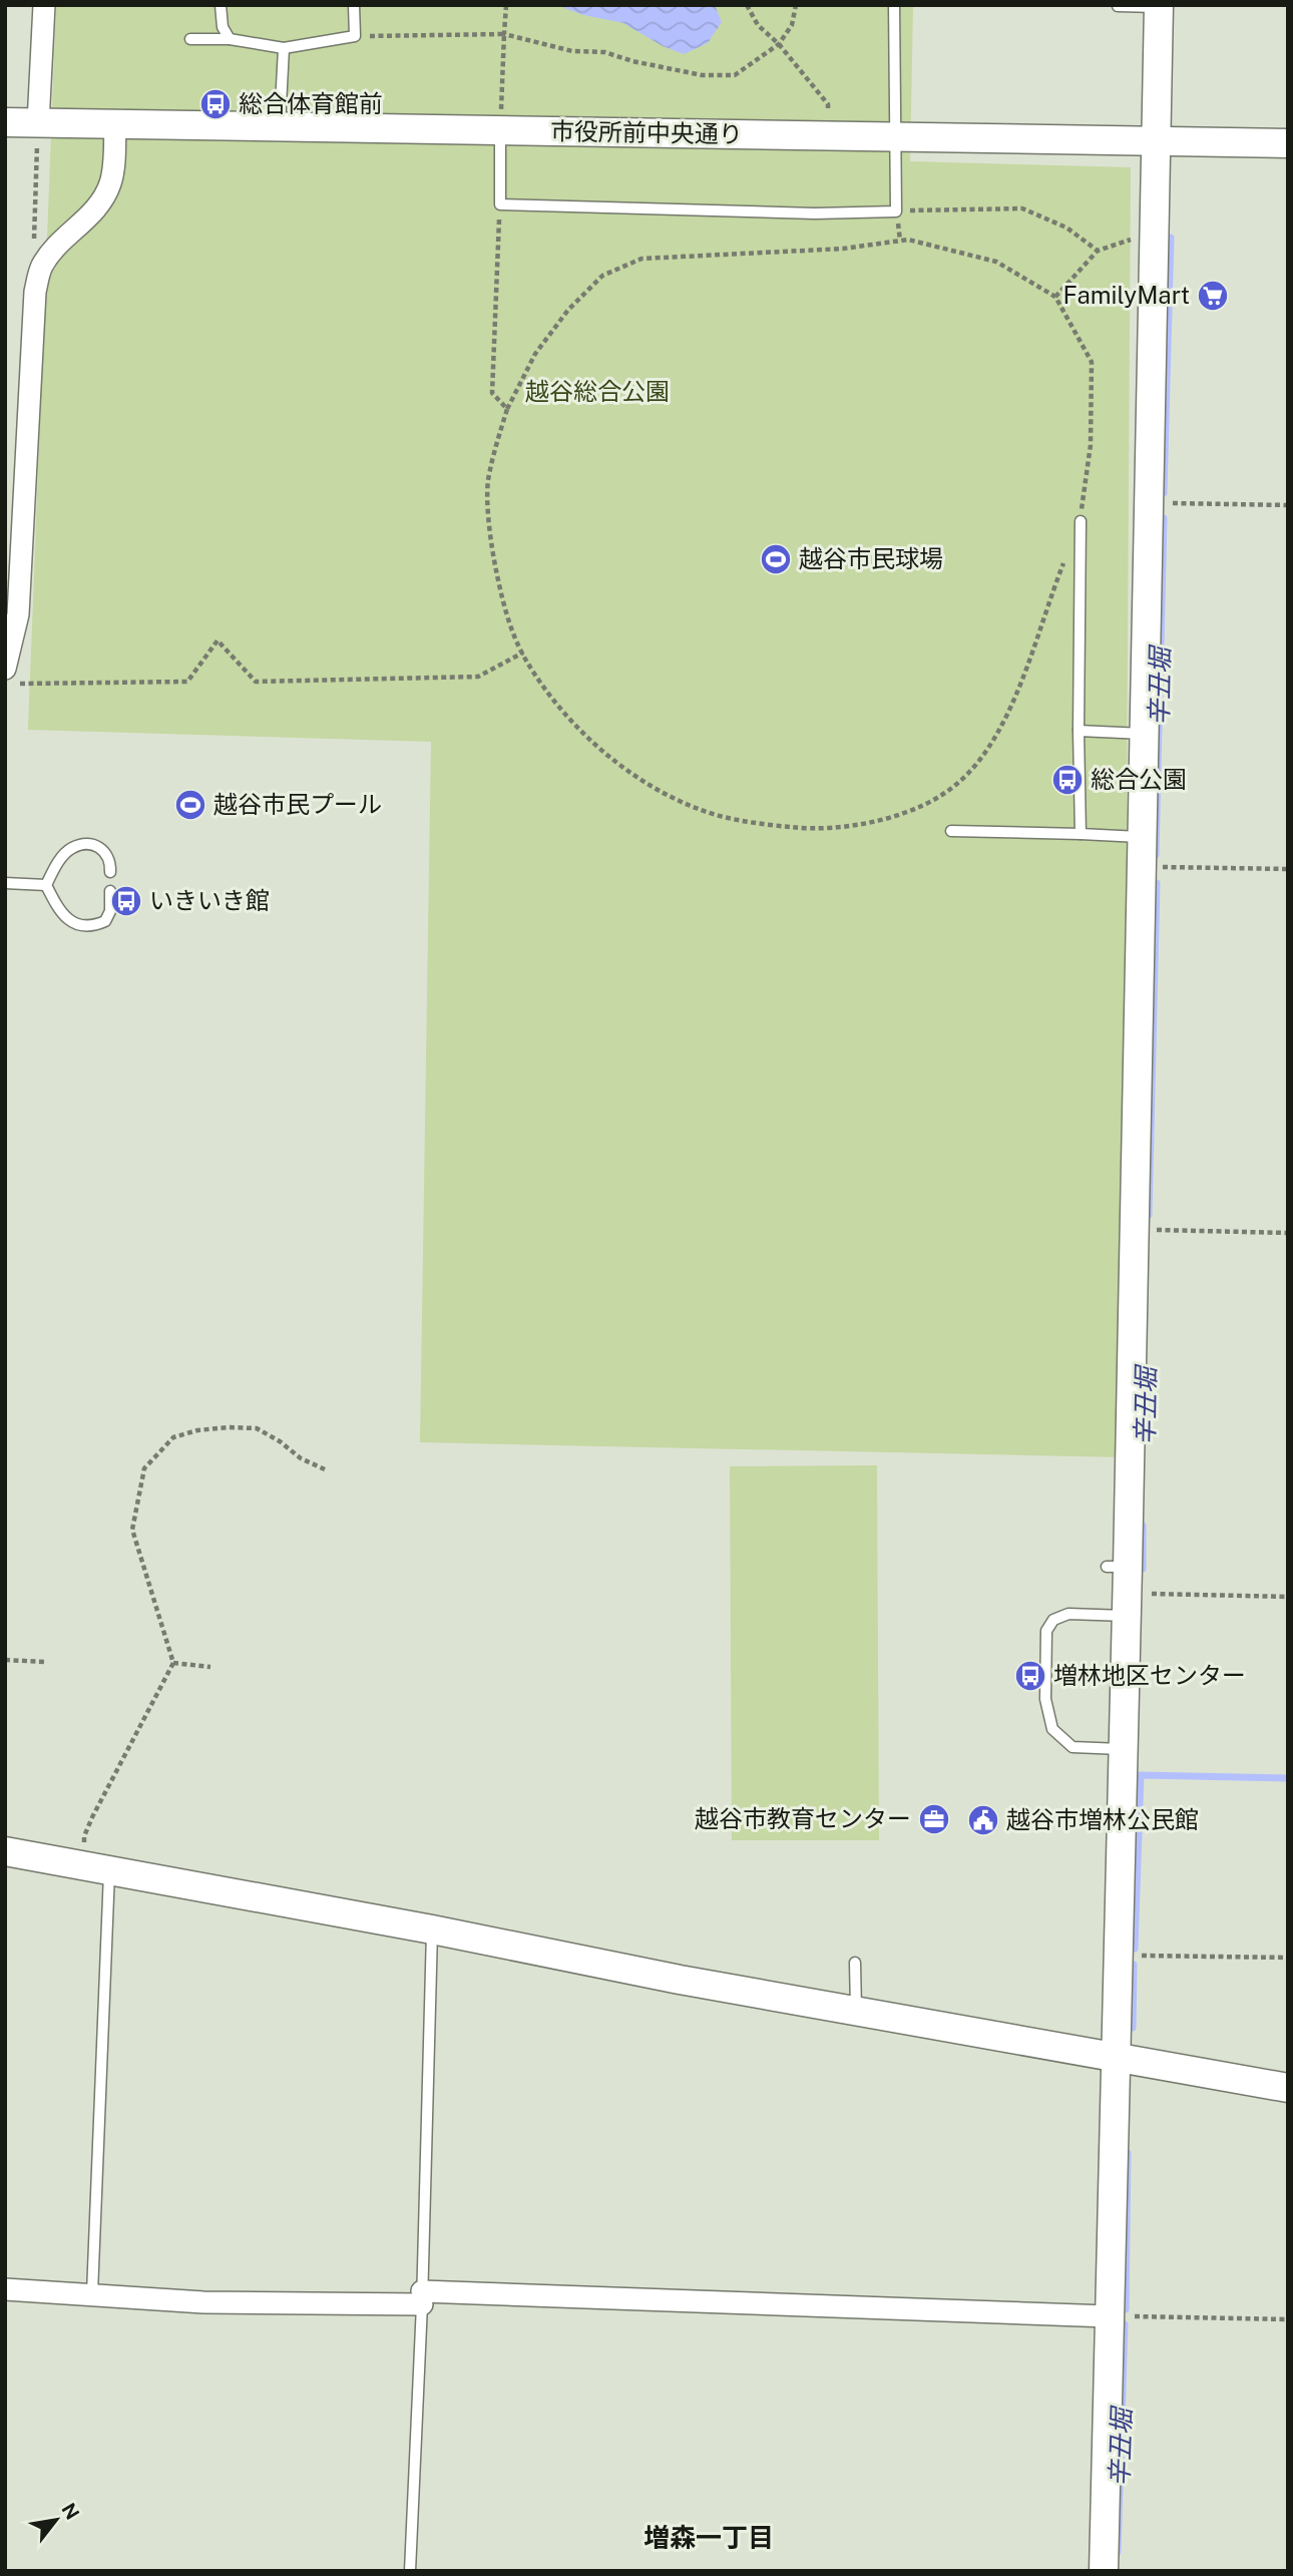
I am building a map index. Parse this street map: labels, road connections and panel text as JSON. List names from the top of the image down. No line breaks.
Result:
{"streets":{"street":["市役所前中央通り"]},"districts":["増森一丁目"],"water":["辛丑堀"],"parks":["越谷総合公園"],"places":{"bus stop":["総合体育館前","総合公園","いきいき館","増林地区センター"],"supermarket":["FamilyMart"],"sports":["越谷市民球場","越谷市民プール"],"office":["越谷市教育センター"],"public building":["越谷市増林公民館"]},"north":"top right"}
